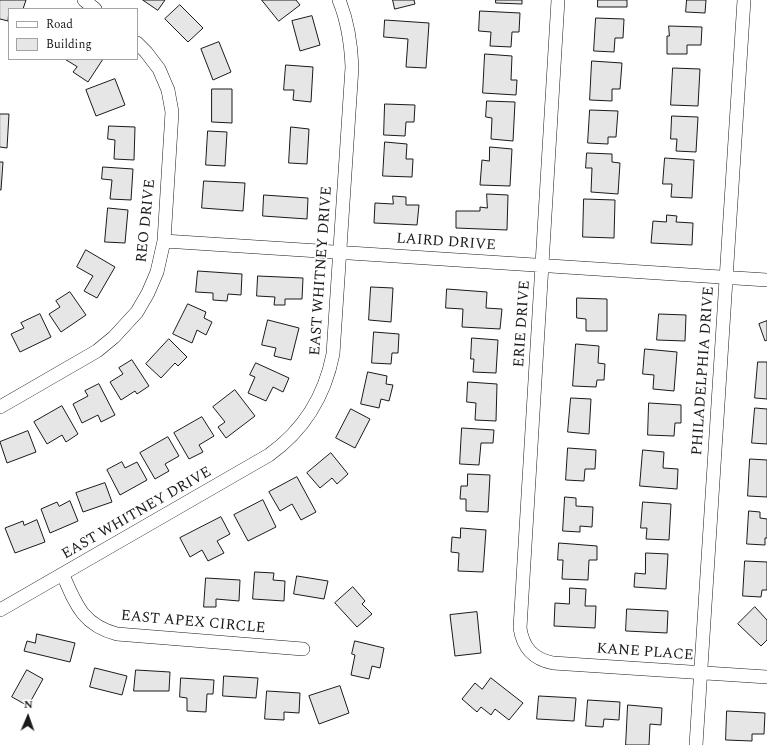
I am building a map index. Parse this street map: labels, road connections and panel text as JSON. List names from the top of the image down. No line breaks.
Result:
{"streets":{"street":["REO DRIVE","LAIRD DRIVE","EAST WHITNEY DRIVE","ERIE DRIVE","PHILADELPHIA DRIVE","EAST APEX CIRCLE","KANE PLACE"]},"crossings":[["REO DRIVE","LAIRD DRIVE"],["LAIRD DRIVE","EAST WHITNEY DRIVE"],["LAIRD DRIVE","ERIE DRIVE"],["LAIRD DRIVE","PHILADELPHIA DRIVE"],["EAST WHITNEY DRIVE","EAST APEX CIRCLE"],["ERIE DRIVE","KANE PLACE"],["PHILADELPHIA DRIVE","KANE PLACE"]],"legend":["Road","Building"],"north":"top"}
